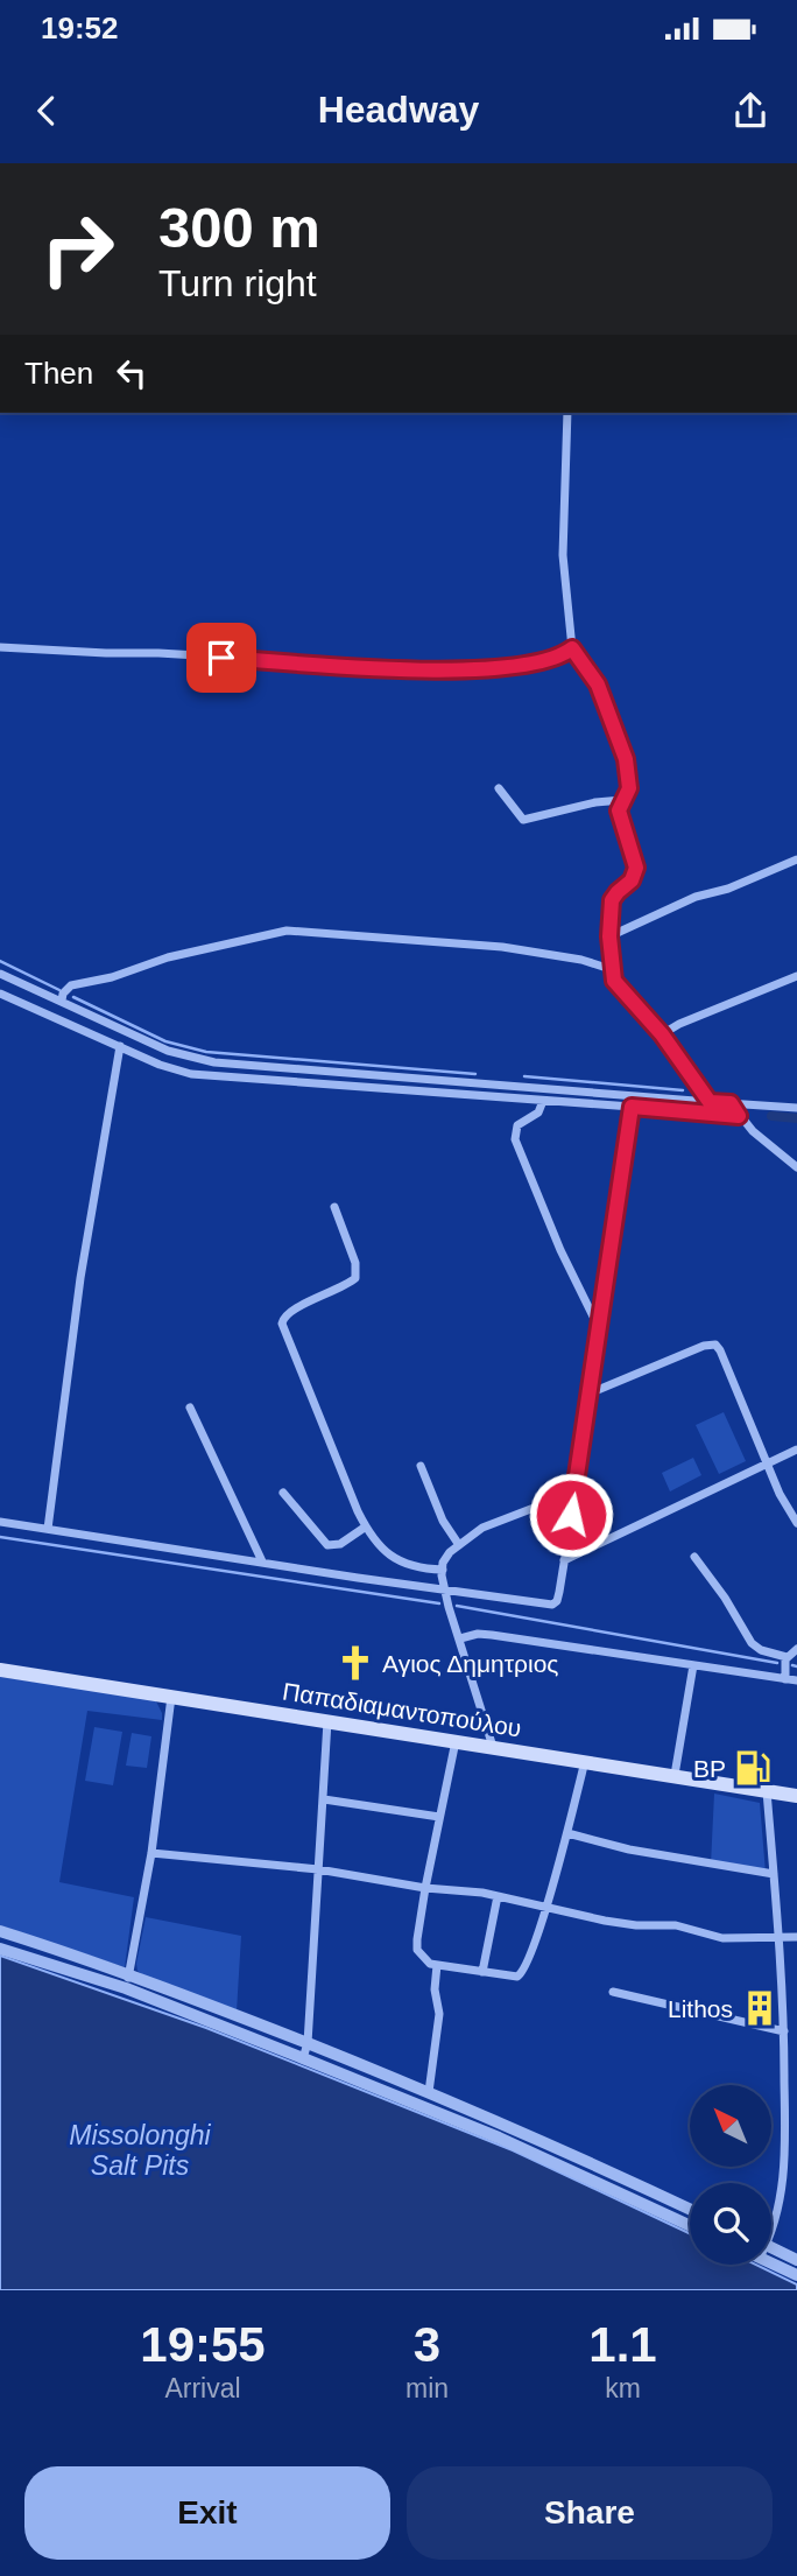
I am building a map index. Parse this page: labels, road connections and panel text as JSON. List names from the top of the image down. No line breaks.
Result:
{"streets":{"main road":["Παπαδιαμαντοπούλου"]},"water":["Missolonghi Salt Pits"],"places":{"church":["Αγιος Δημητριος"],"fuel station":["BP"],"building":["Lithos"]},"north":"top left","page":{"status":"19:52","header":"Headway","turn":["300 m","Turn right"],"then":"Then","eta":["19:55","Arrival","3","min","1.1","km"],"buttons":["Exit","Share"]}}
